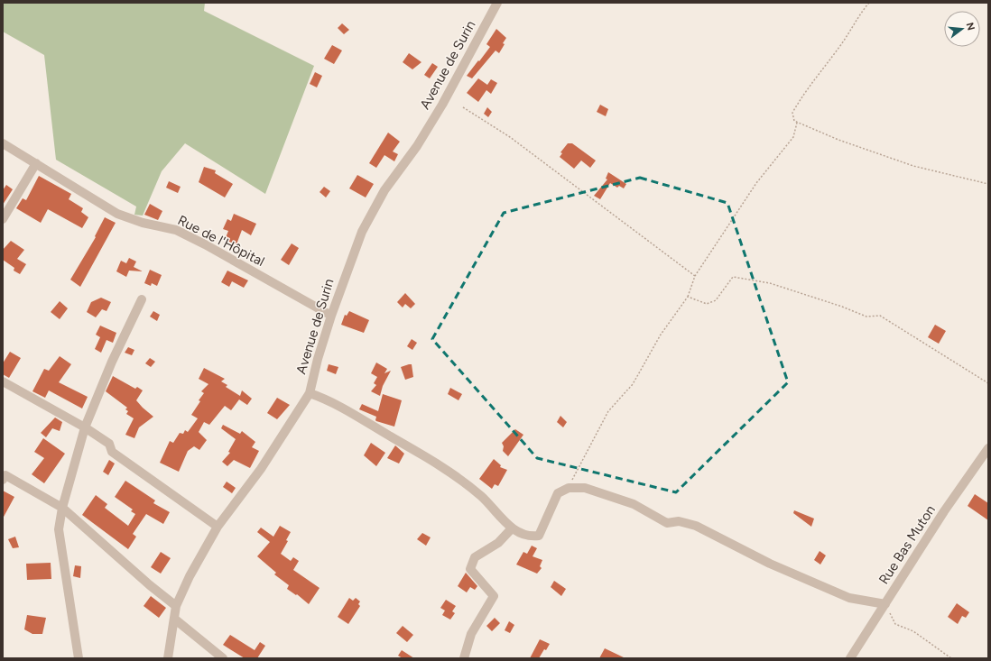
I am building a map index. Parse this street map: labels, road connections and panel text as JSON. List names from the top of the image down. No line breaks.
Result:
{"streets":{"street":["Avenue de Surin","Rue de l'Hôpital","Rue Bas Muton"]},"crossings":[["Avenue de Surin","Rue de l'Hôpital"]],"north":"right"}
